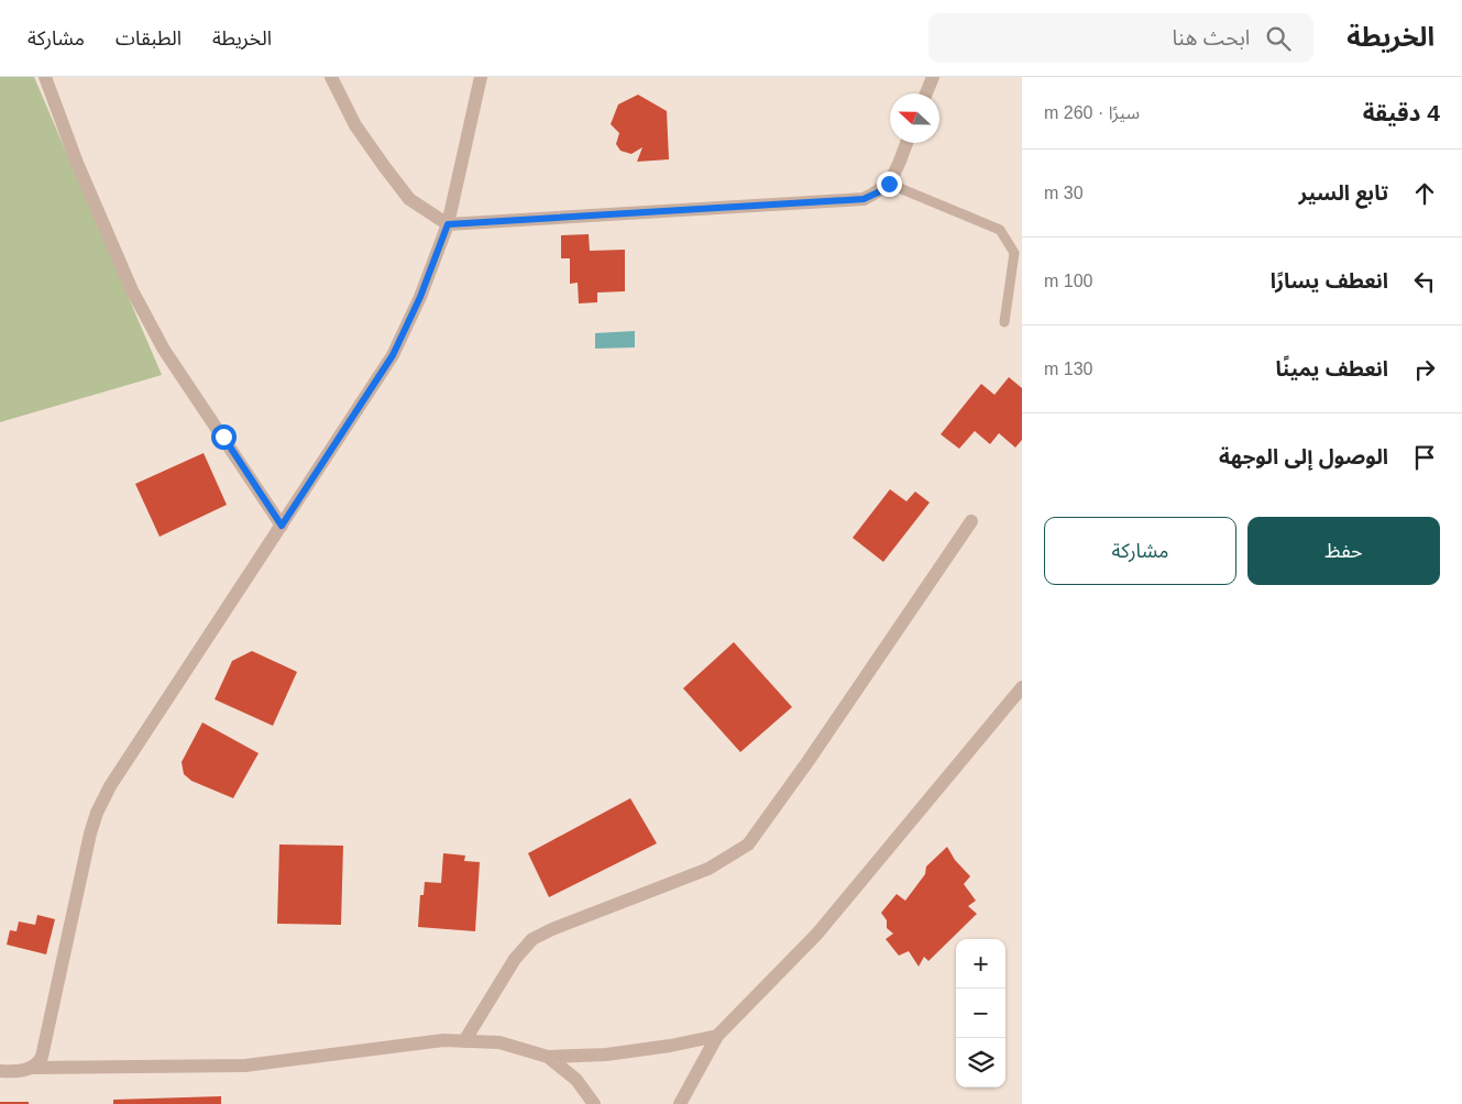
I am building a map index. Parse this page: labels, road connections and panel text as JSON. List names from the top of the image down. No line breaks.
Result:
{"north":"left","page":{"header":"الخريطة","search":"ابحث هنا","nav":["الخريطة","الطبقات","مشاركة"],"heading":["4 دقيقة","سيرًا · 260 m"],"list":[["تابع السير","30 m"],["انعطف يسارًا","100 m"],["انعطف يمينًا","130 m"],"الوصول إلى الوجهة"],"buttons":["حفظ","مشاركة"],"map_buttons":["+","−"]}}
